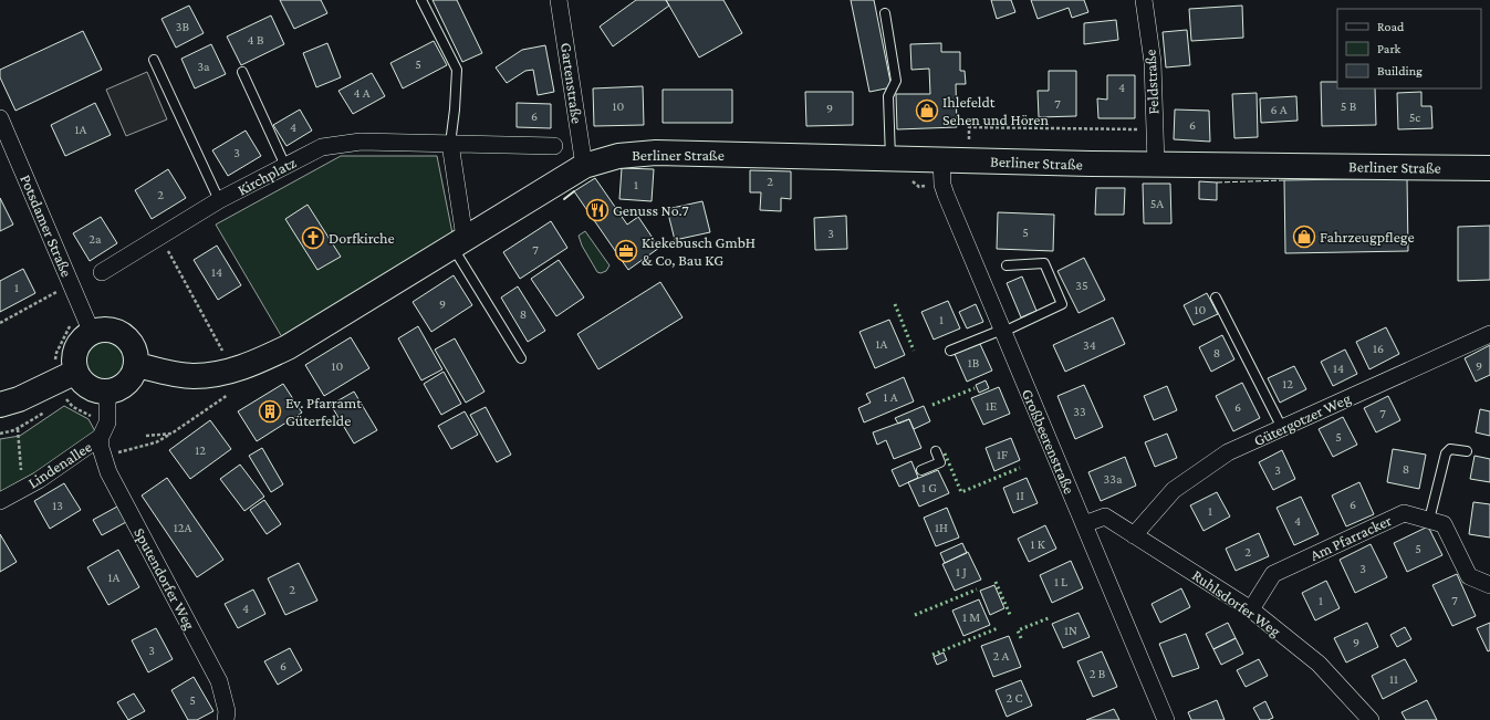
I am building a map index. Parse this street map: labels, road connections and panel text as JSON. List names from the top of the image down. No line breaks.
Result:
{"streets":{"main road":["Berliner Straße"],"street":["Feldstraße","Gartenstraße","Kirchplatz","Potsdamer Straße","Gütergotzer Weg","Großbeerenstraße","Lindenallee","Am Pfarracker","Sputendorfer Weg","Ruhlsdorfer Weg"]},"crossings":[["Feldstraße","Berliner Straße"],["Gartenstraße","Berliner Straße"],["Berliner Straße","Großbeerenstraße"],["Potsdamer Straße","Lindenallee"],["Gütergotzer Weg","Ruhlsdorfer Weg"],["Großbeerenstraße","Ruhlsdorfer Weg"],["Lindenallee","Sputendorfer Weg"],["Am Pfarracker","Ruhlsdorfer Weg"]],"places":{"shop":["Ihlefeldt Sehen und Hören","Fahrzeugpflege"],"restaurant":["Genuss No.7"],"church":["Dorfkirche"],"office":["Kiekebusch GmbH & Co, Bau KG"],"building":["Ev. Pfarramt Güterfelde"]},"house_numbers":["3B","4 B","5","3a","4","4 A","7","10","5 B","9","6 A","6","5c","6","4","1A","3","2","1","2","5A","5","3","2a","7","14","35","1","9","10","8","1","1A","34","16","8","1B","10","9","14","12","1 A","1E","6","33","7","5","12","1F","8","3","33a","1 G","1I","6","13","1","4","12A","1H","1 K","5","2","3","1 J","1A","1 L","2","1","7","4","1 M","1N","9","3","2 A","6","2 B","11","2 C","5"],"legend":["Road","Park","Building"]}
